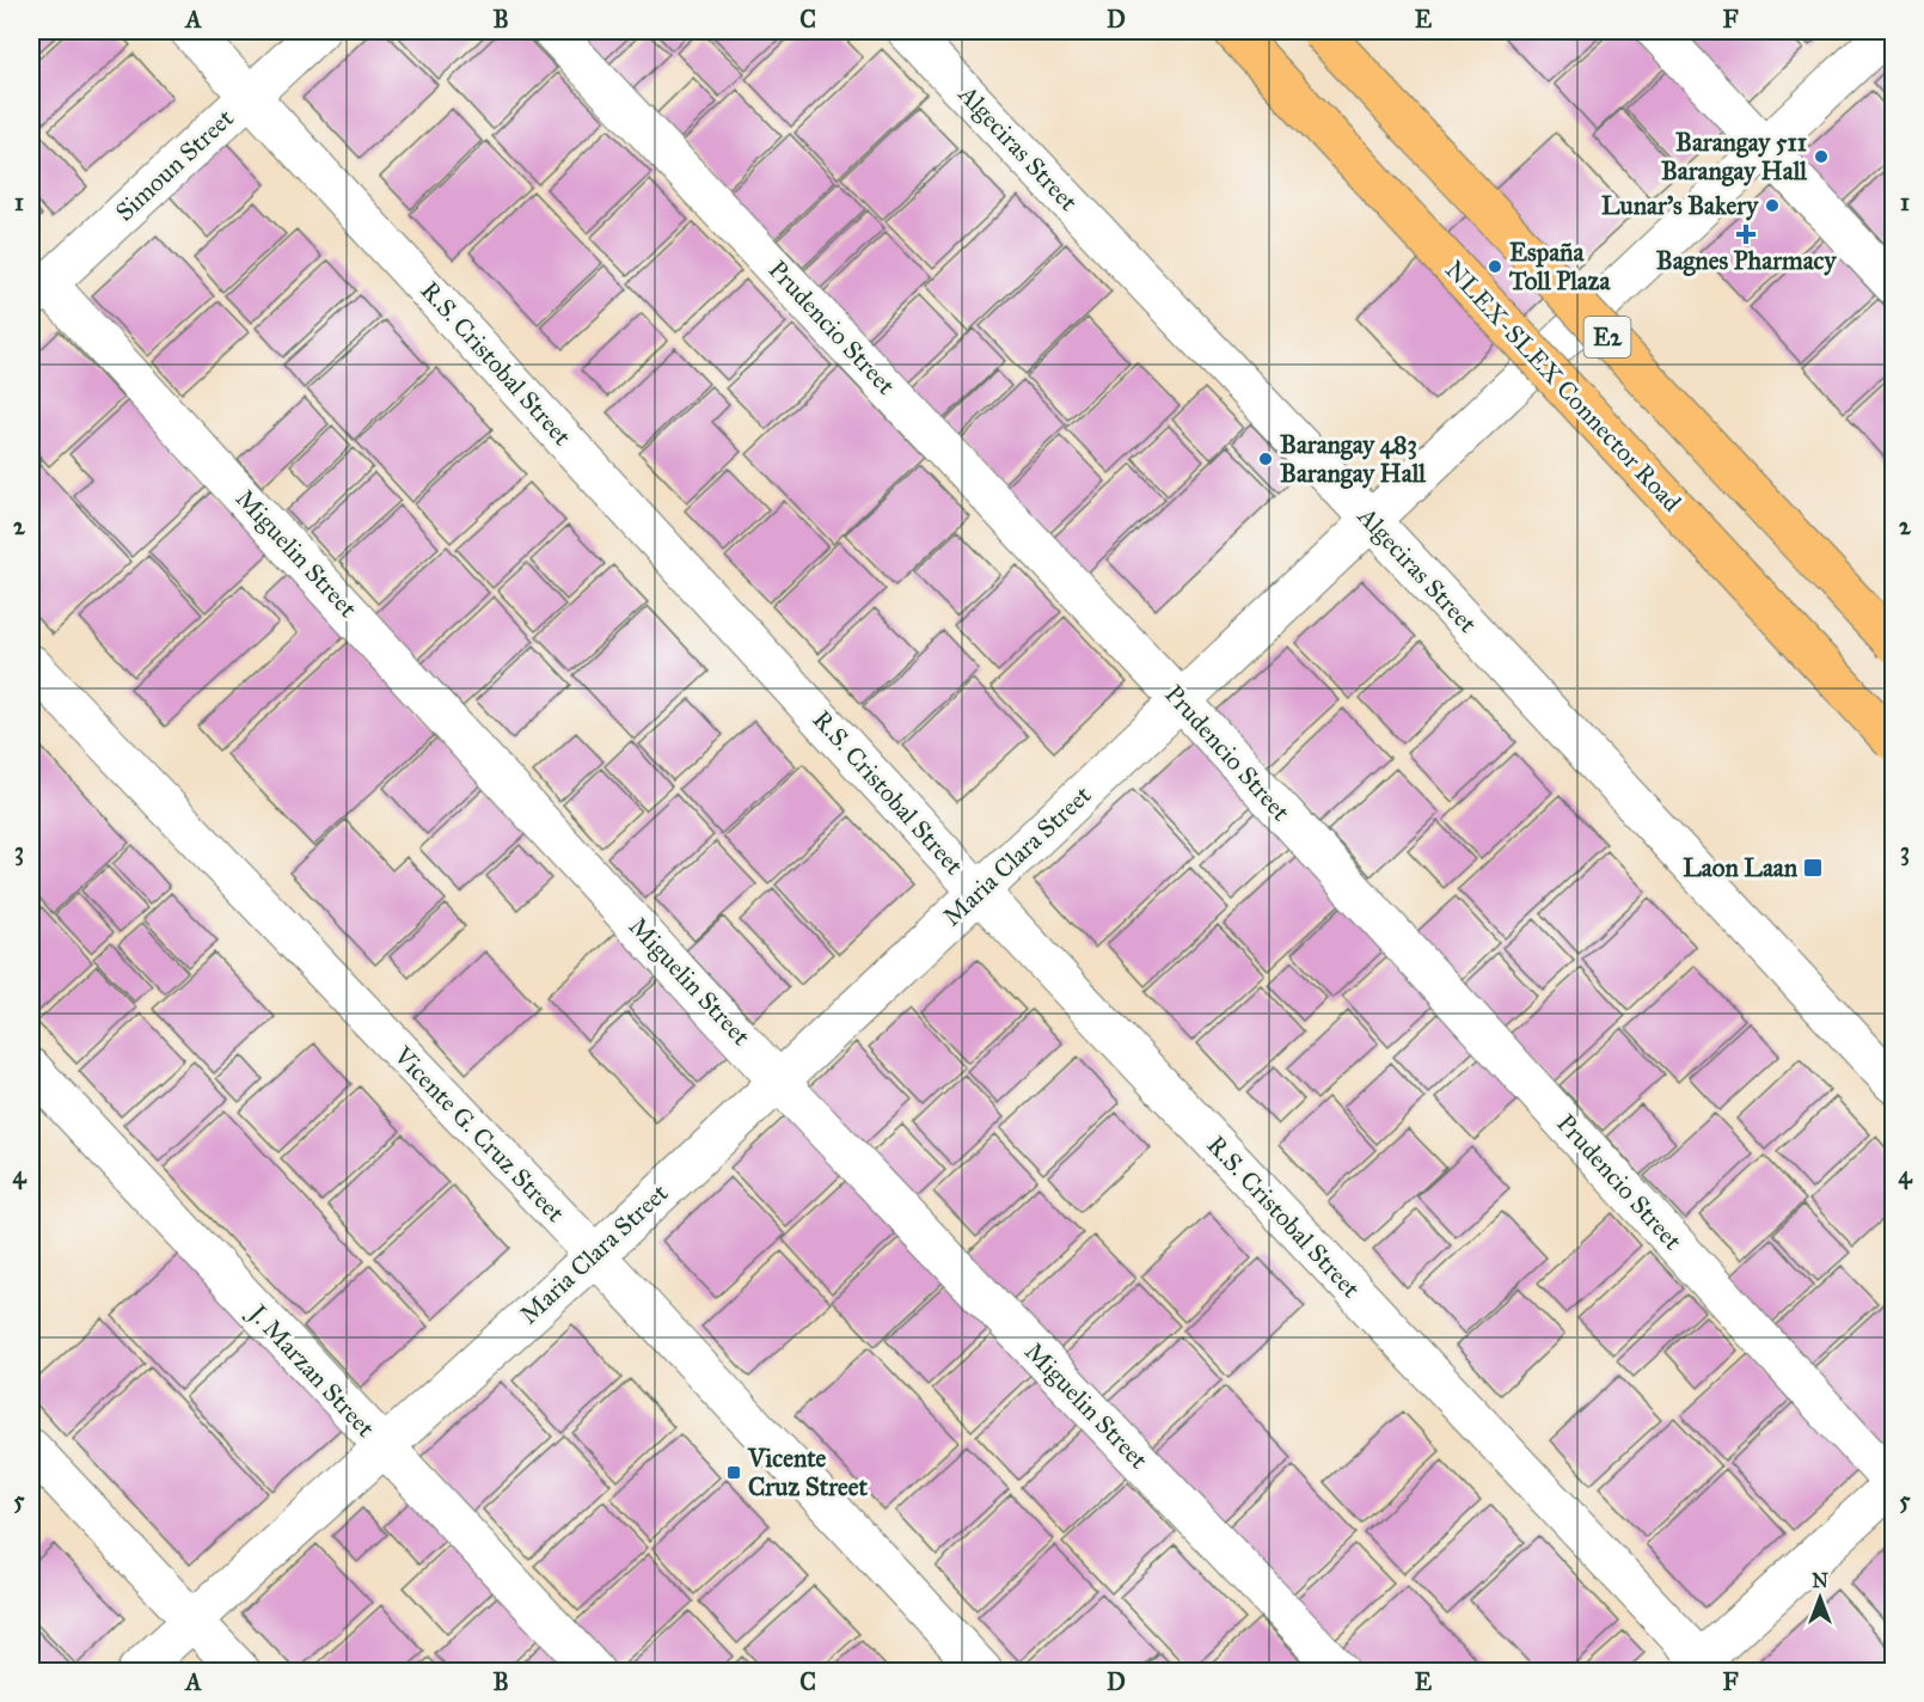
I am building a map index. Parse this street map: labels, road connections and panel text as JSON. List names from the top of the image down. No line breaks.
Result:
{"streets":{"highway":["E2","NLEX-SLEX Connector Road"],"street":["Algeciras Street","Simoun Street","Prudencio Street","R.S. Cristobal Street","Miguelin Street","Maria Clara Street","Vicente G. Cruz Street","J. Marzan Street"]},"crossings":[["Algeciras Street","Maria Clara Street"],["Simoun Street","R.S. Cristobal Street"],["Simoun Street","Miguelin Street"],["Prudencio Street","Maria Clara Street"],["R.S. Cristobal Street","Maria Clara Street"],["Miguelin Street","Maria Clara Street"],["Maria Clara Street","Vicente G. Cruz Street"],["Maria Clara Street","J. Marzan Street"]],"places":{"other":["Barangay 511 Barangay Hall","Lunar's Bakery","España Toll Plaza","Barangay 483 Barangay Hall"],"health":["Bagnes Pharmacy"],"transit":["Laon Laan","Vicente Cruz Street"]},"north":"top","grid":{"columns":["A","B","C","D","E","F"],"rows":["1","2","3","4","5"]}}
